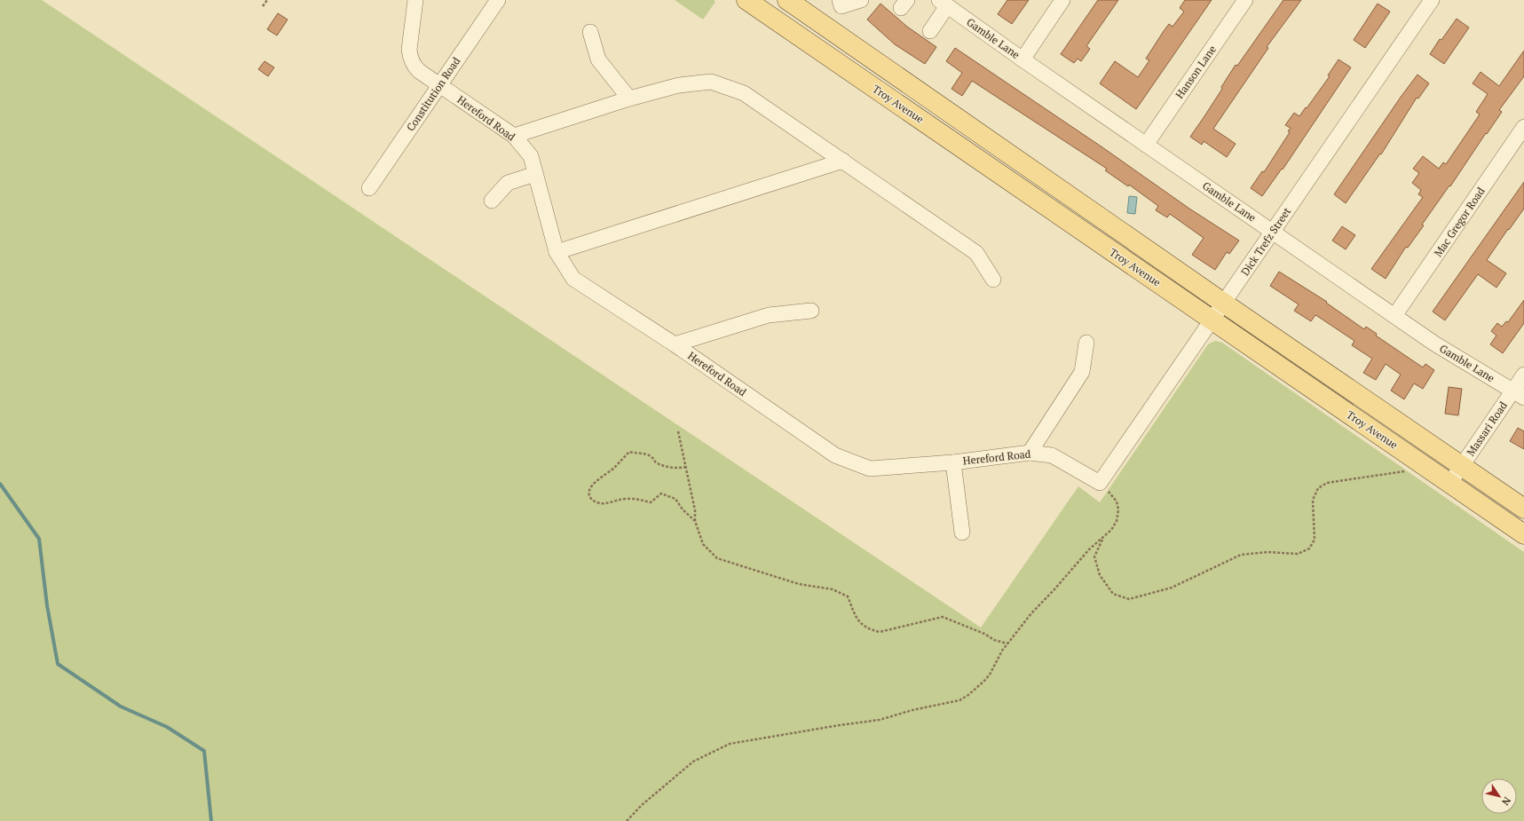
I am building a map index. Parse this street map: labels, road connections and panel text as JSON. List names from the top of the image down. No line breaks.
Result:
{"streets":{"main road":["Troy Avenue"],"street":["Gamble Lane","Hanson Lane","Constitution Road","Hereford Road","Mac Gregor Road","Dick Trefz Street","Massari Road"]},"crossings":[["Gamble Lane","Hanson Lane"],["Gamble Lane","Mac Gregor Road"],["Gamble Lane","Dick Trefz Street"],["Gamble Lane","Massari Road"],["Constitution Road","Hereford Road"],["Troy Avenue","Dick Trefz Street"],["Troy Avenue","Massari Road"],["Hereford Road","Dick Trefz Street"]],"north":"bottom right"}
